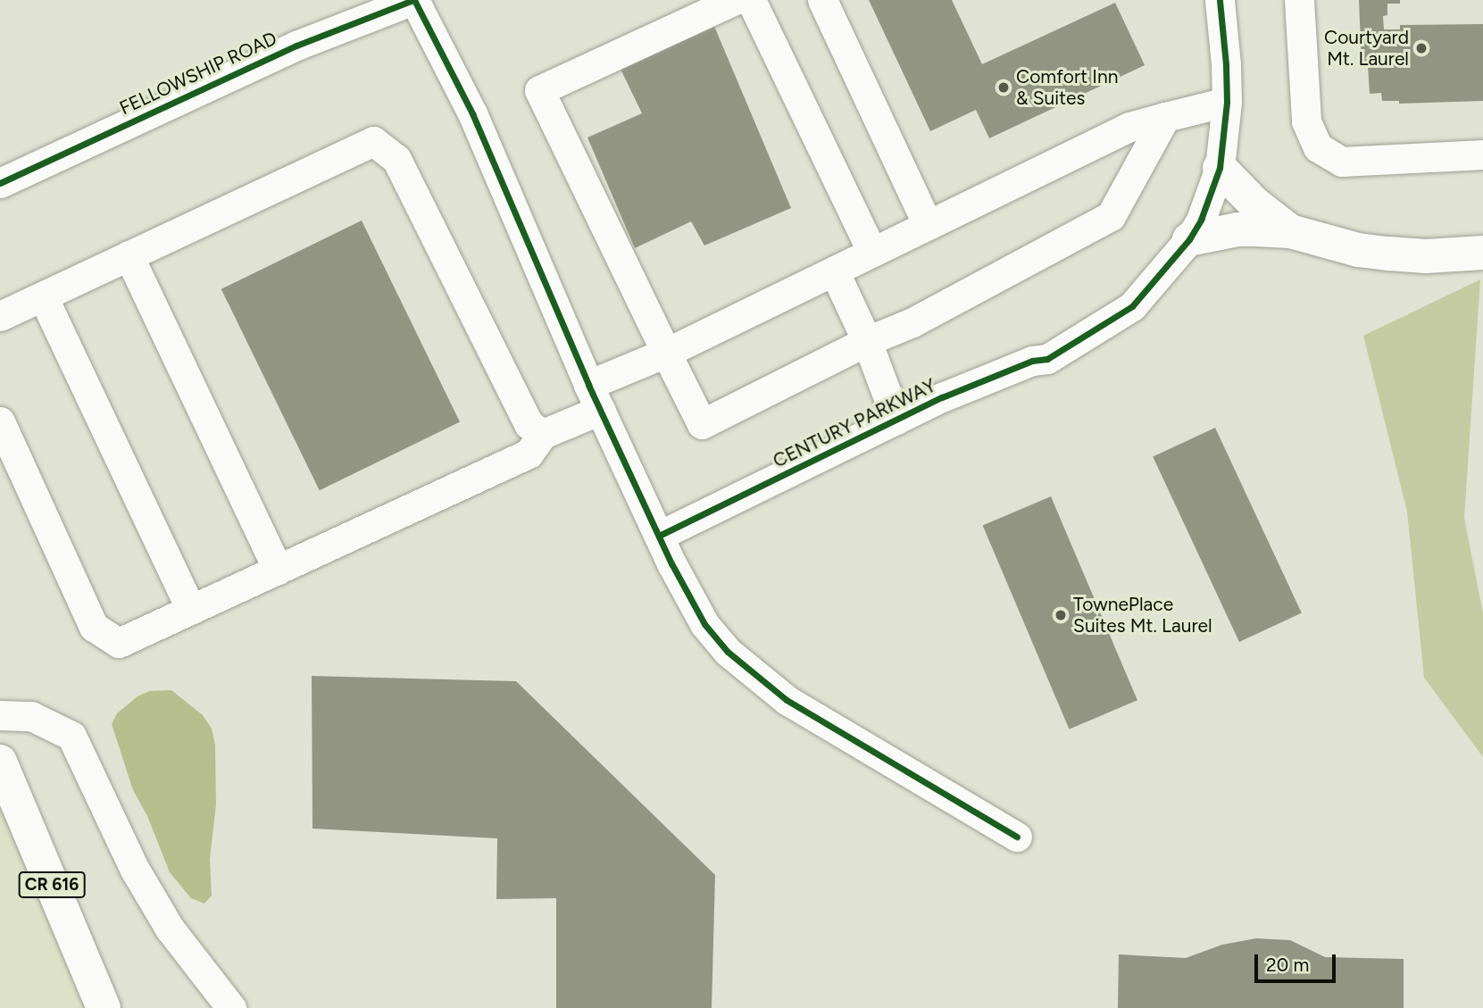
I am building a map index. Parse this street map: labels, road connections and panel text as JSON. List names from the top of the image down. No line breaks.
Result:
{"streets":{"main road":["CR 616"],"street":["FELLOWSHIP ROAD","CENTURY PARKWAY"]},"places":["Courtyard Mt. Laurel","Comfort Inn & Suites","TownePlace Suites Mt. Laurel"],"scale_bar":"20 m"}
